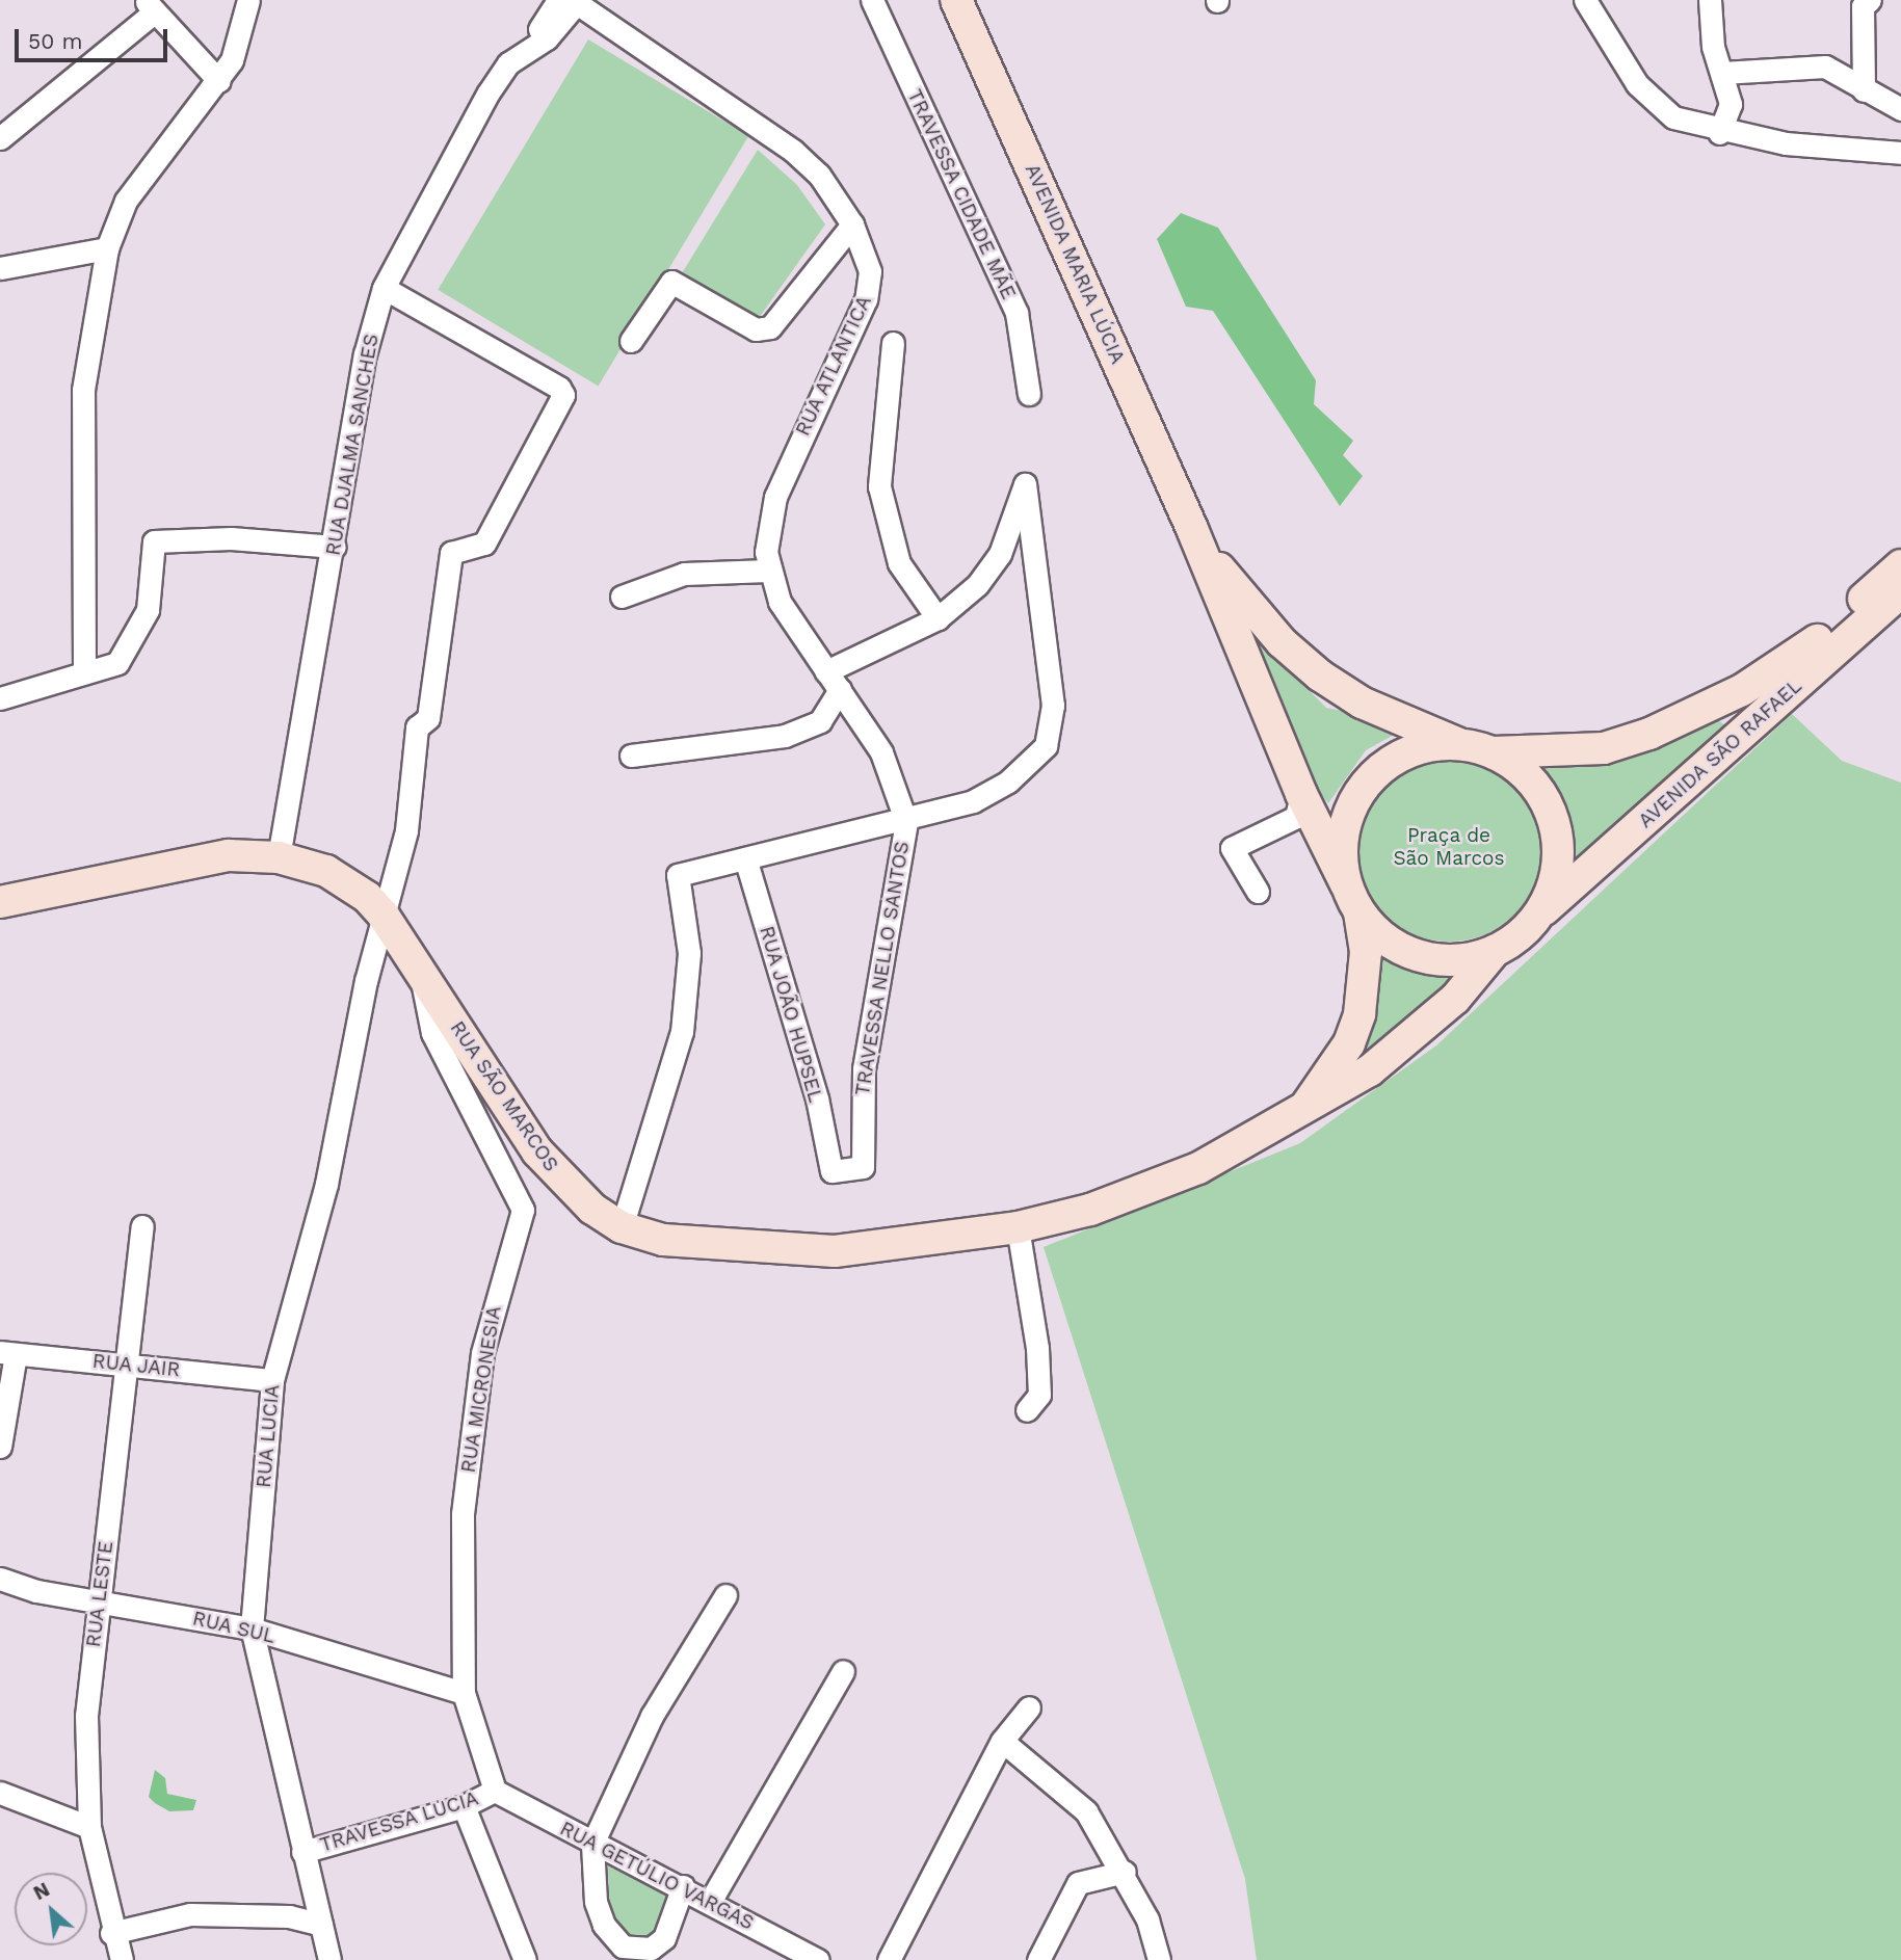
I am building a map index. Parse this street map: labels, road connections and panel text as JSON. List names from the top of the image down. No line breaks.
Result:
{"streets":{"main road":["AVENIDA MARIA LÚCIA","AVENIDA SÃO RAFAEL","RUA SÃO MARCOS"],"street":["TRAVESSA CIDADE MÃE","RUA ATLANTICA","RUA DJALMA SANCHES","TRAVESSA NELLO SANTOS","RUA JOÃO HUPSEL","RUA JAIR","RUA MICRONESIA","RUA LUCIA","RUA LESTE","RUA SUL","TRAVESSA LUCIA","RUA GETÚLIO VARGAS"]},"crossings":[["AVENIDA MARIA LÚCIA","AVENIDA SÃO RAFAEL"],["AVENIDA MARIA LÚCIA","RUA SÃO MARCOS"],["RUA ATLANTICA","RUA DJALMA SANCHES"],["RUA ATLANTICA","TRAVESSA NELLO SANTOS"],["RUA DJALMA SANCHES","RUA SÃO MARCOS"],["RUA DJALMA SANCHES","RUA LUCIA"],["AVENIDA SÃO RAFAEL","RUA SÃO MARCOS"],["TRAVESSA NELLO SANTOS","RUA JOÃO HUPSEL"],["RUA SÃO MARCOS","RUA MICRONESIA"],["RUA SÃO MARCOS","RUA LUCIA"],["RUA JAIR","RUA LUCIA"],["RUA JAIR","RUA LESTE"],["RUA MICRONESIA","RUA SUL"],["RUA MICRONESIA","TRAVESSA LUCIA"],["RUA MICRONESIA","RUA GETÚLIO VARGAS"],["RUA LUCIA","RUA SUL"],["RUA LUCIA","TRAVESSA LUCIA"],["RUA LESTE","RUA SUL"],["TRAVESSA LUCIA","RUA GETÚLIO VARGAS"]],"parks":["Praça de São Marcos"],"scale_bar":"50 m","north":"top left"}
